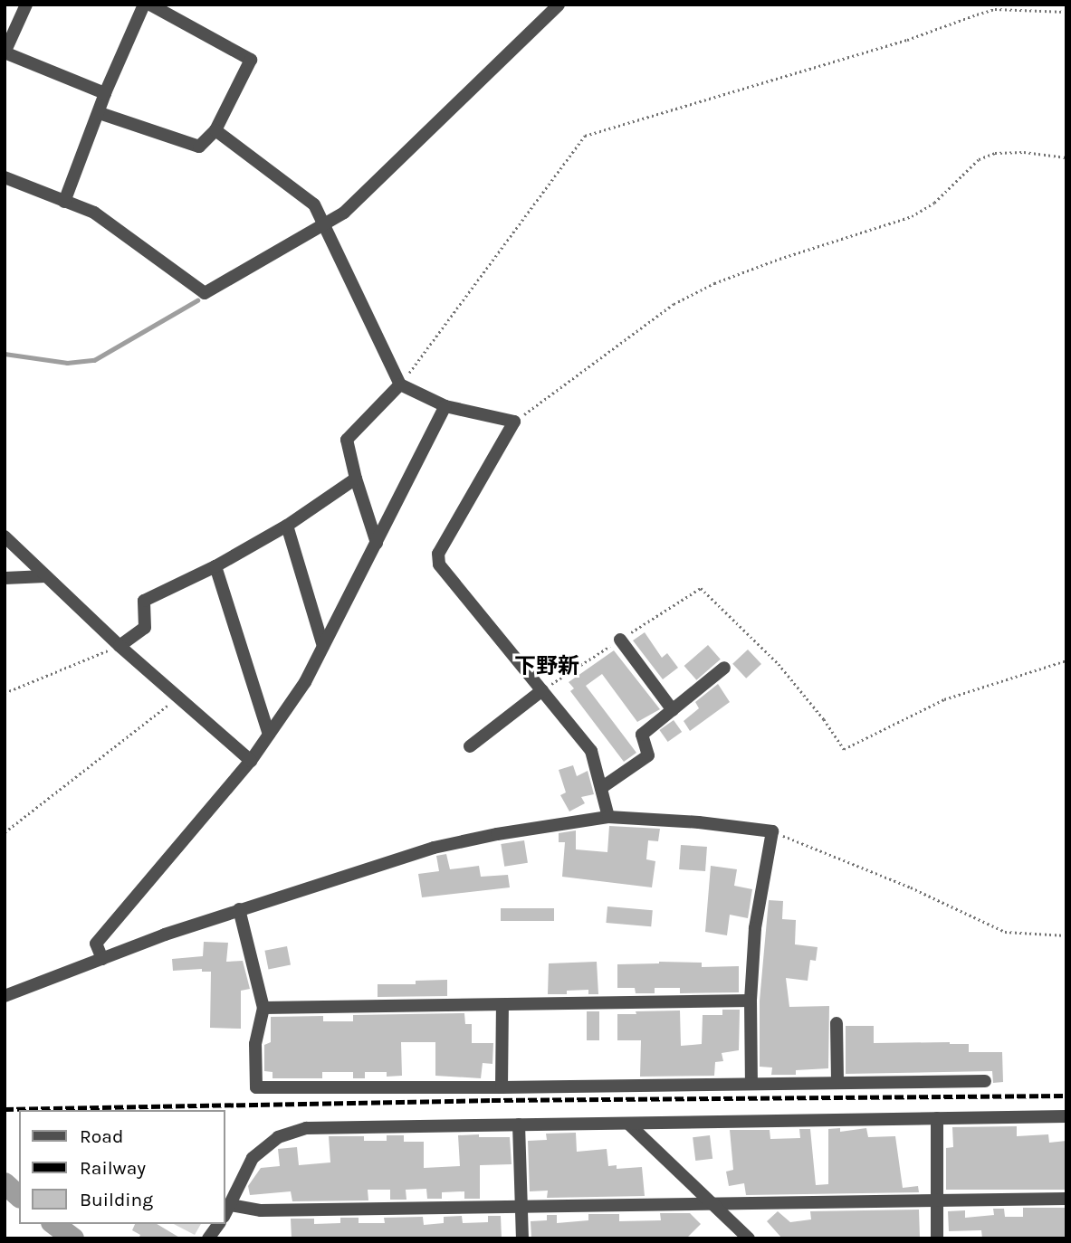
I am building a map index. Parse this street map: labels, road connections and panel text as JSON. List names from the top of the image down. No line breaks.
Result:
{"districts":["下野新"],"legend":["Road","Railway","Building"]}
